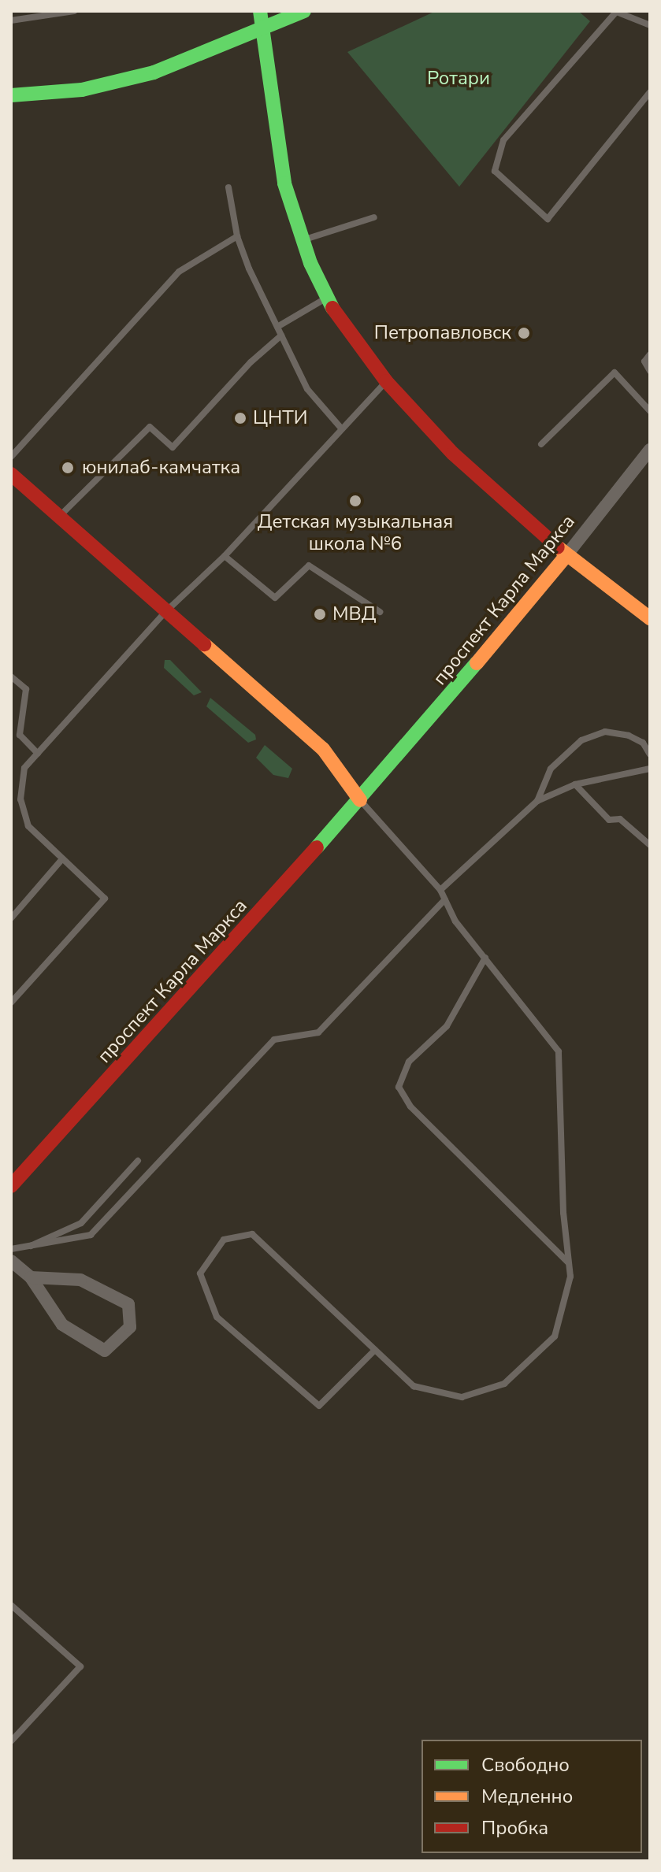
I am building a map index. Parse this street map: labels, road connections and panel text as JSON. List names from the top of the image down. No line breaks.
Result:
{"streets":{"main road":["проспект Карла Маркса"]},"parks":["Ротари"],"places":["Петропавловск","ЦНТИ","юнилаб-камчатка","Детская музыкальная школа №6","МВД"],"legend":["Свободно","Медленно","Пробка"]}
